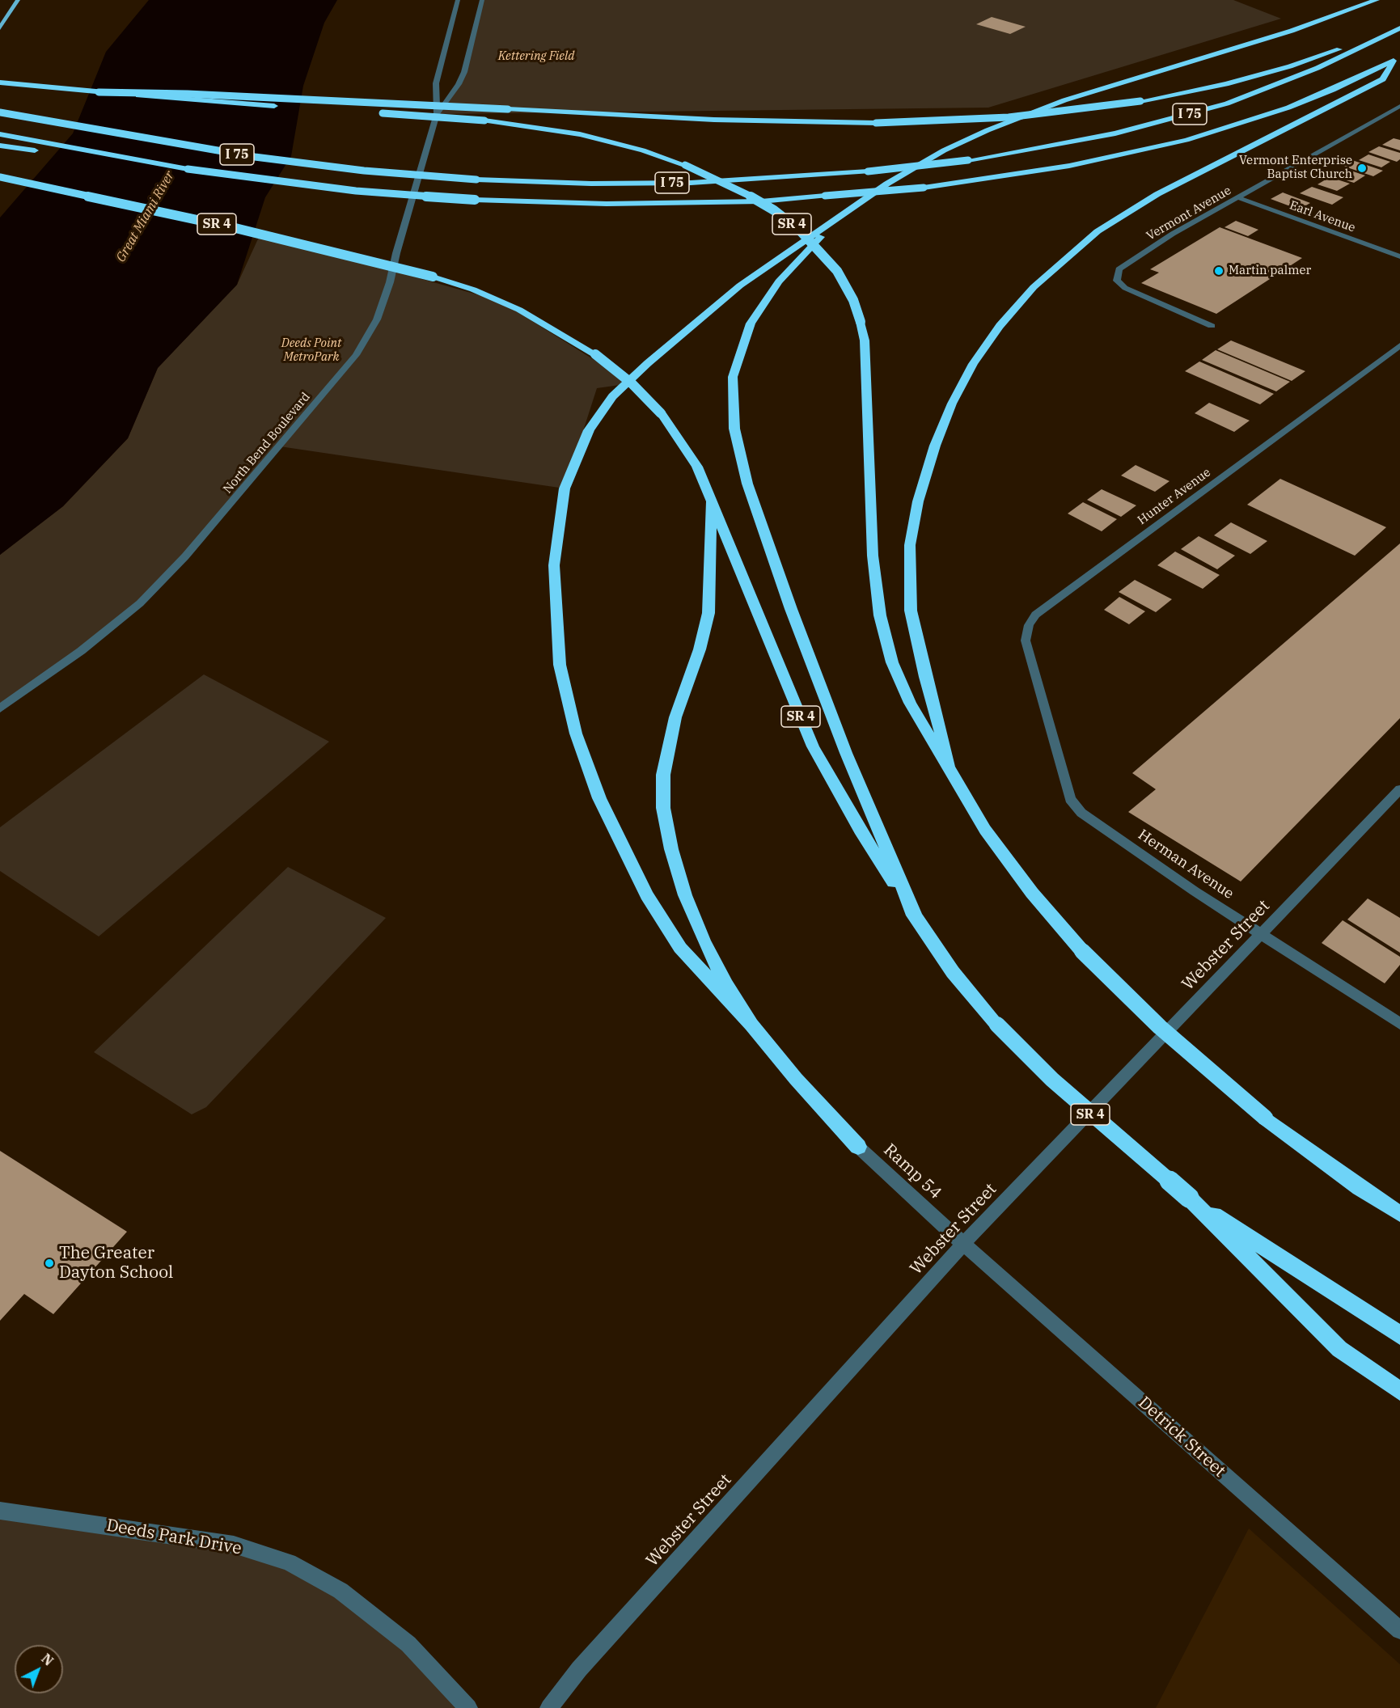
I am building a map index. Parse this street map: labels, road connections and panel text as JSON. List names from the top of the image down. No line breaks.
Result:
{"streets":{"highway":["I 75","SR 4"],"street":["Vermont Avenue","Earl Avenue","North Bend Boulevard","Hunter Avenue","Herman Avenue","Webster Street","Ramp 54","Detrick Street","Deeds Park Drive"]},"crossings":[["Vermont Avenue","Earl Avenue"],["Hunter Avenue","Herman Avenue"],["Herman Avenue","Webster Street"],["Webster Street","Ramp 54"],["Webster Street","Detrick Street"],["Ramp 54","Detrick Street"]],"water":["Great Miami River"],"parks":["Kettering Field","Deeds Point MetroPark"],"places":["Vermont Enterprise Baptist Church","Martin palmer","The Greater Dayton School"],"north":"top right"}
